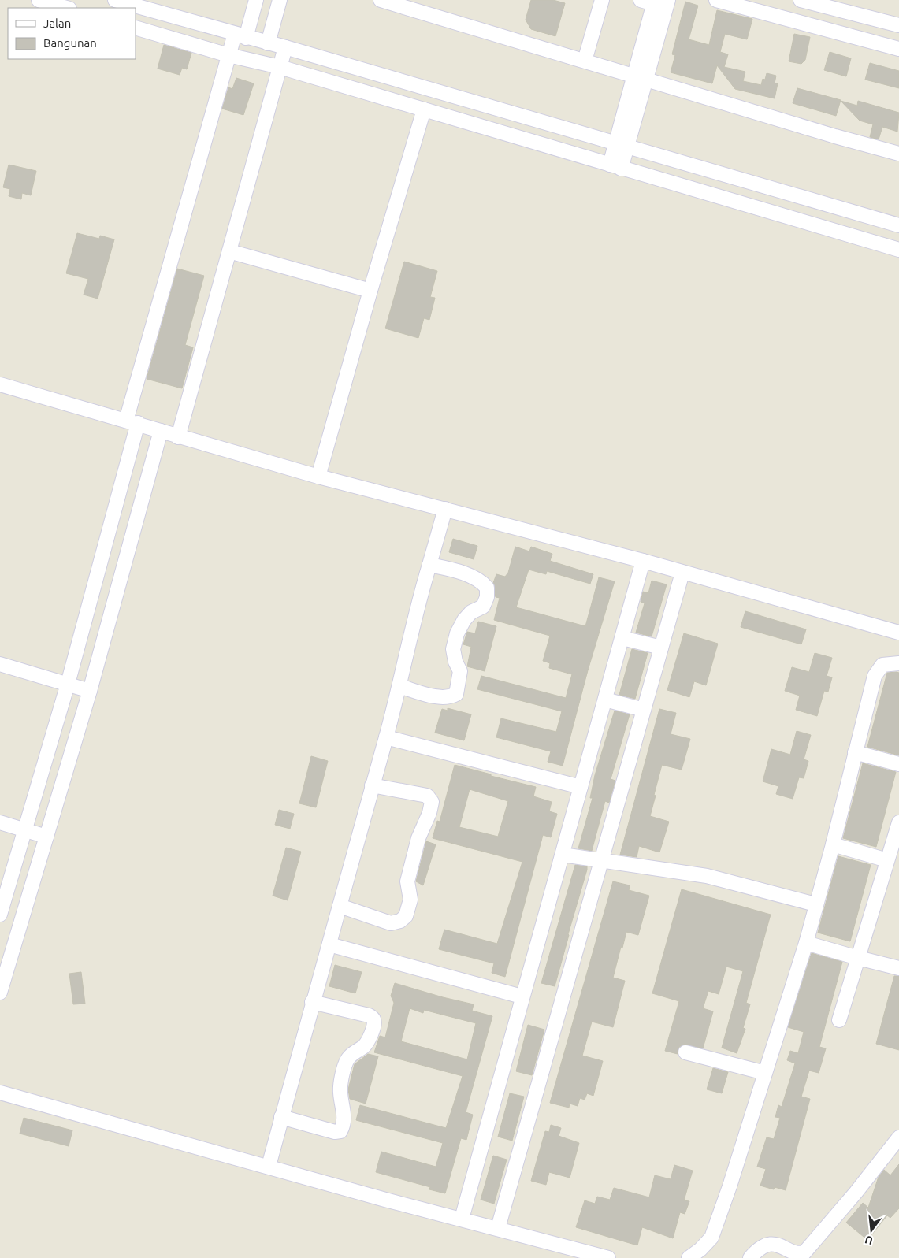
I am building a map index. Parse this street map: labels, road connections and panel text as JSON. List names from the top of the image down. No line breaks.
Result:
{"legend":["Jalan","Bangunan"],"north":"bottom"}
